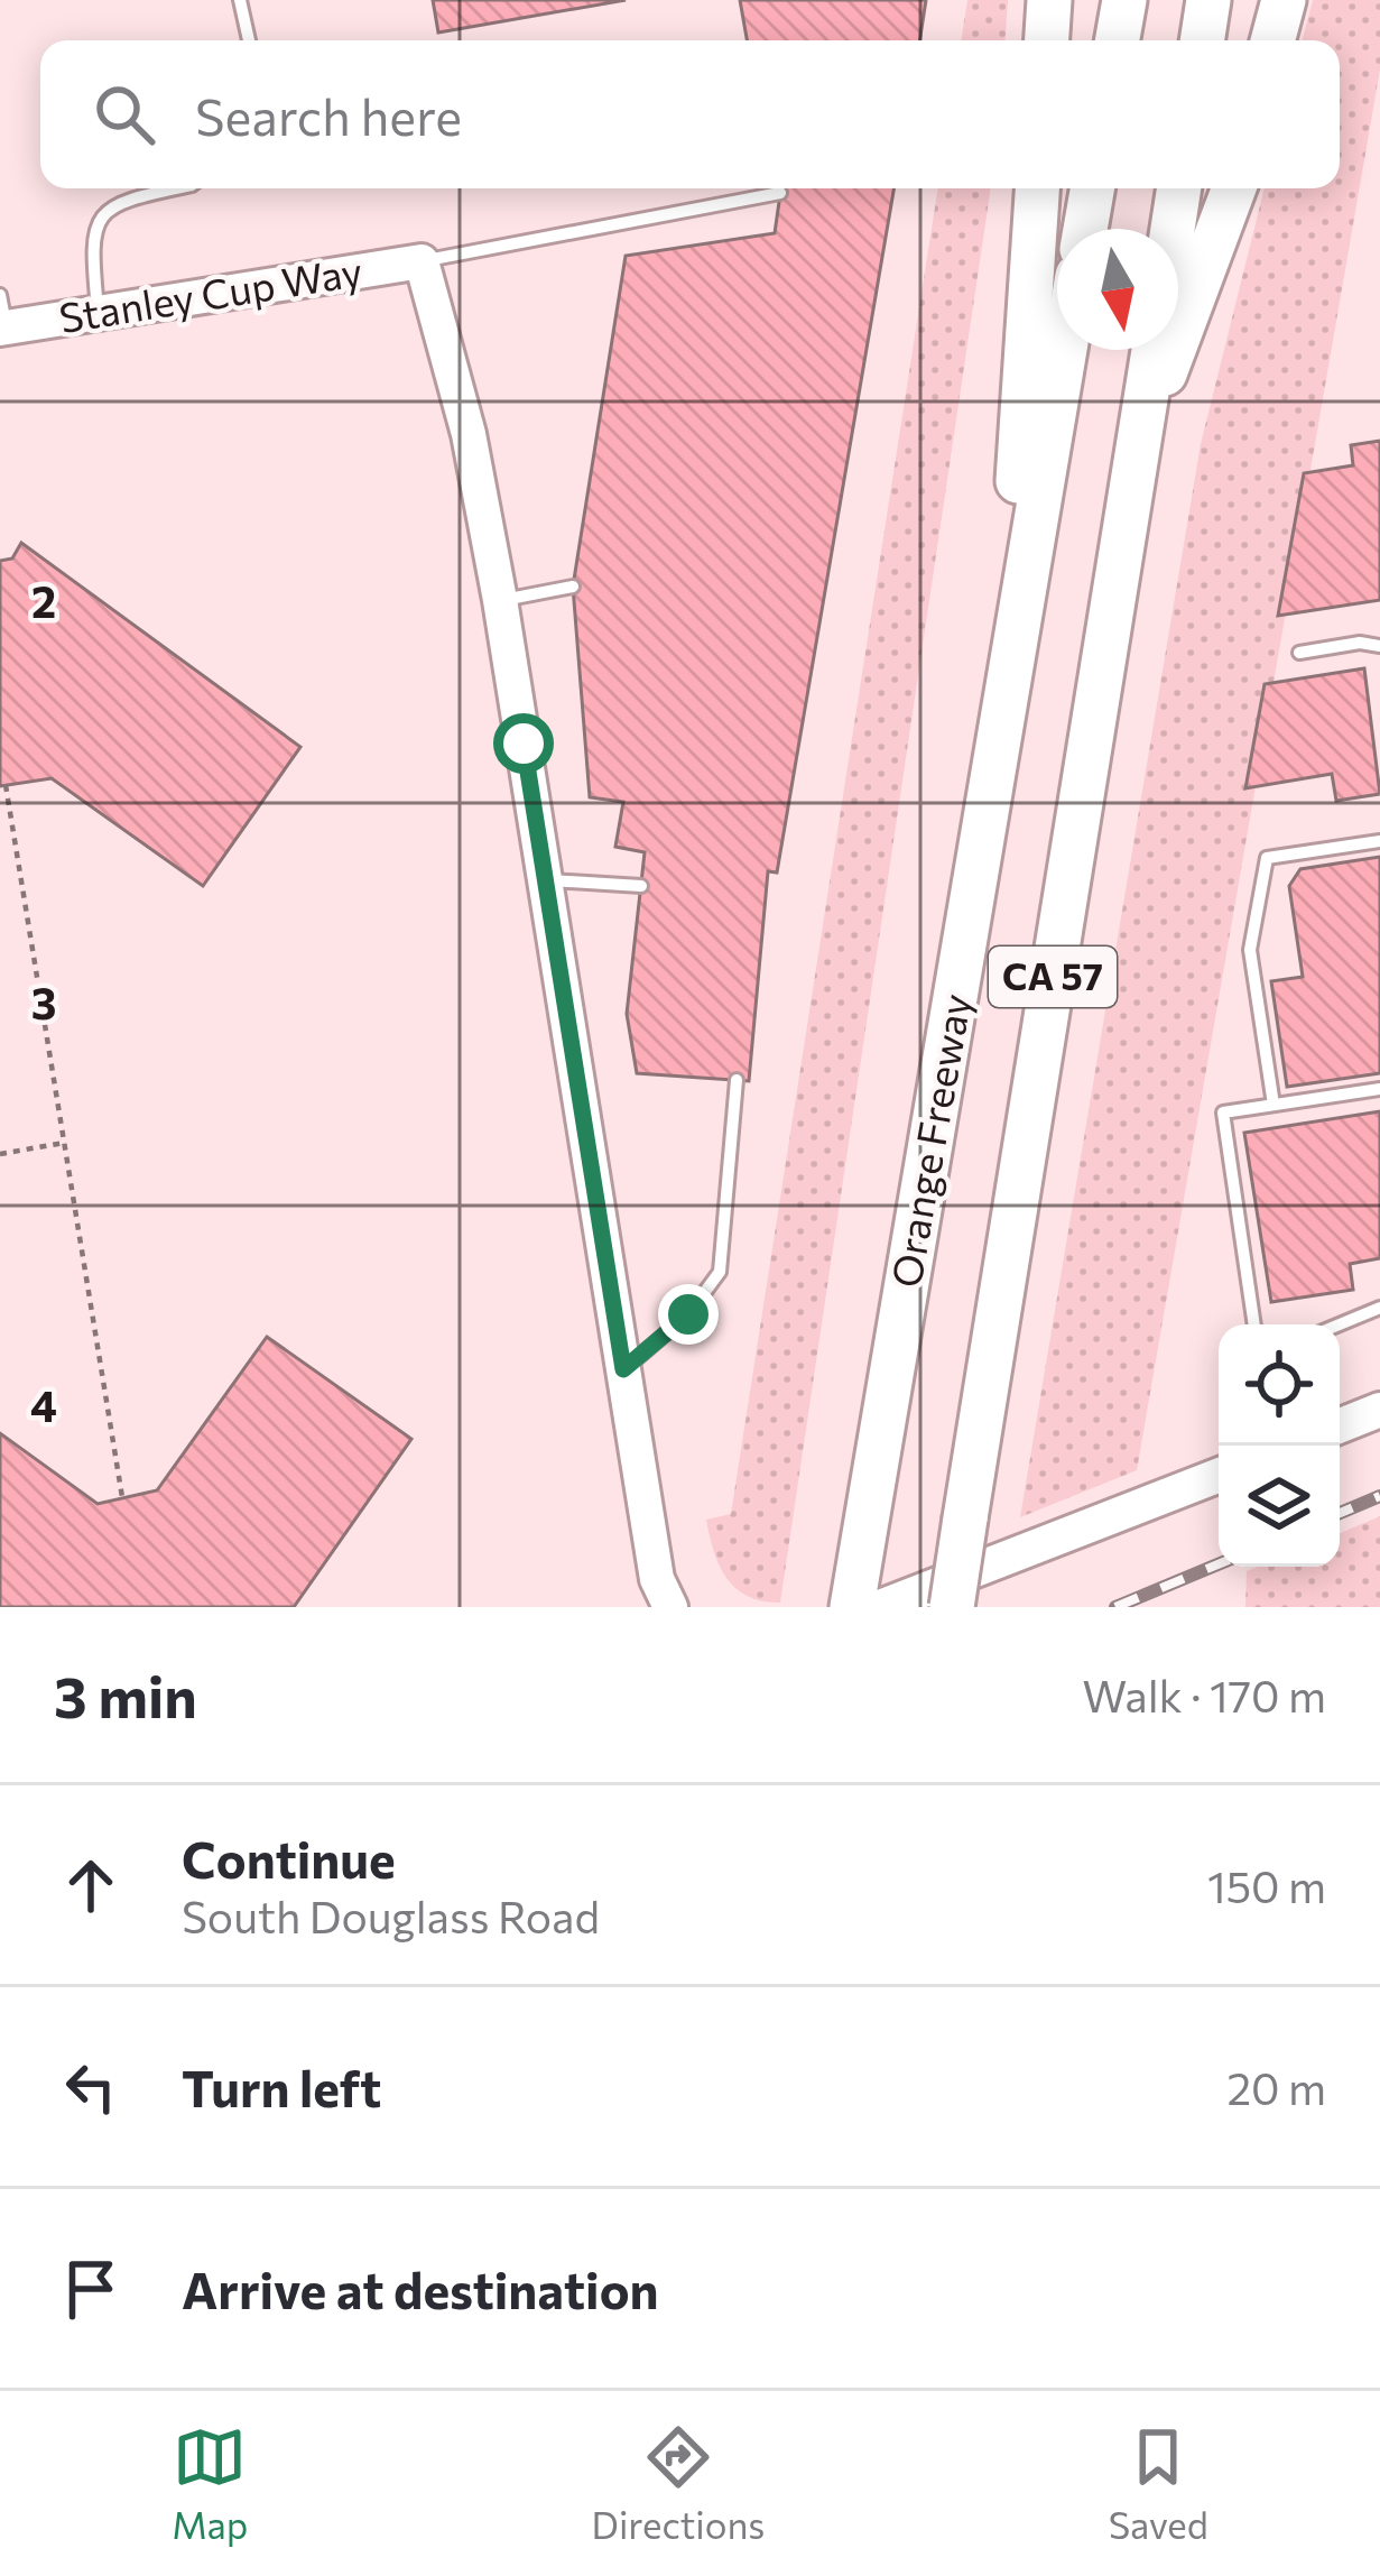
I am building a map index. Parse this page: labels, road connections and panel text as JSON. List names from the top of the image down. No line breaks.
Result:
{"streets":{"highway":["CA 57","Orange Freeway"],"main road":["Stanley Cup Way"]},"north":"bottom","page":{"search":"Search here","heading":["3 min","Walk · 170 m"],"list":[["Continue","South Douglass Road","150 m"],["Turn left","20 m"],"Arrive at destination"],"nav":["Map","Directions","Saved"]},"grid":{"rows":["2","3","4"]}}
